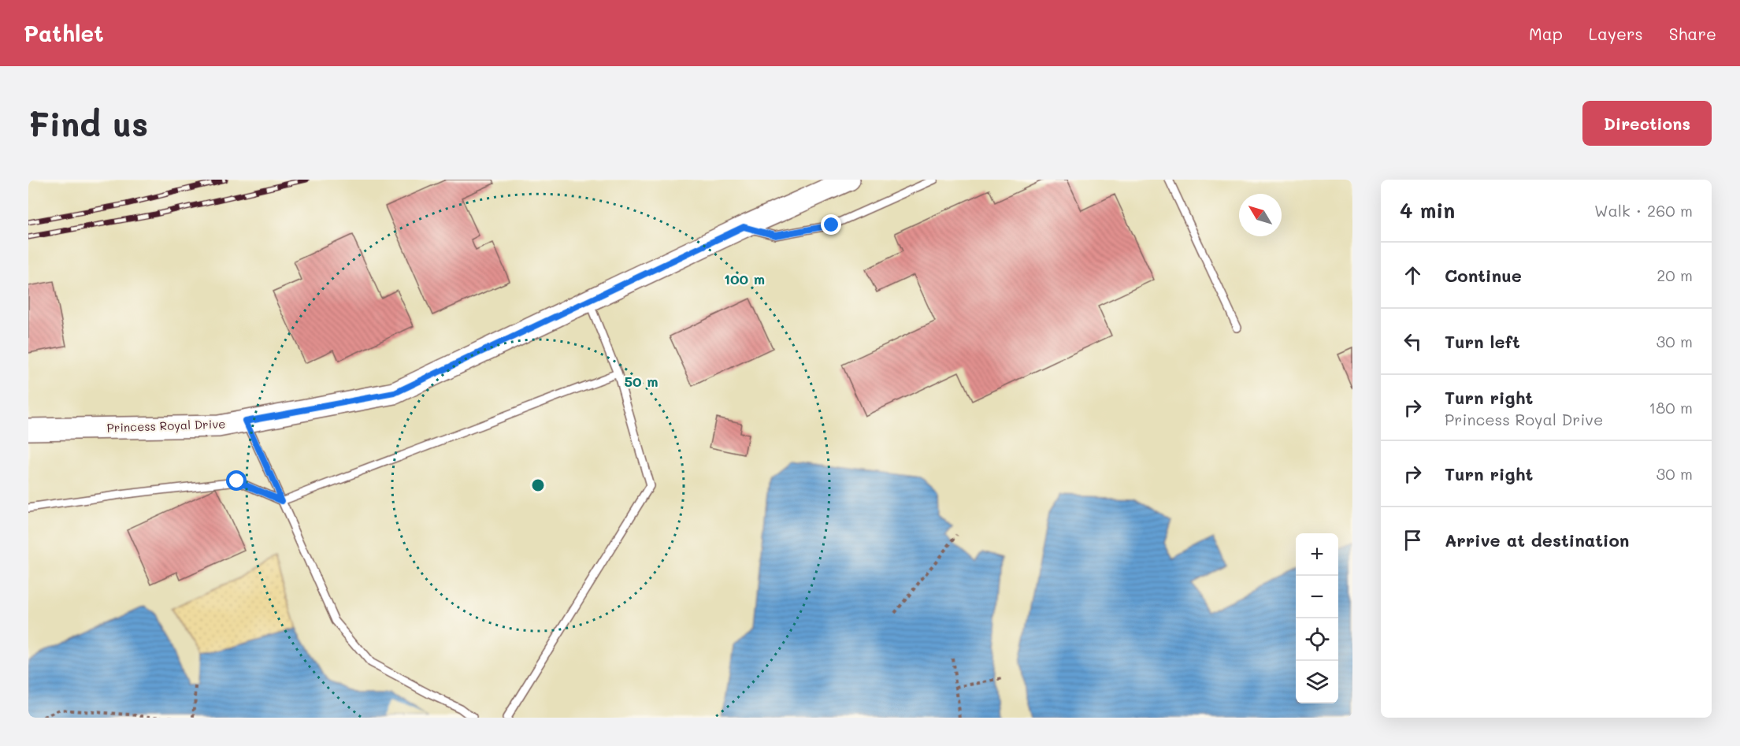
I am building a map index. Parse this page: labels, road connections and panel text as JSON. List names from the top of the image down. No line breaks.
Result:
{"streets":{"main road":["Princess Royal Drive"]},"north":"top left","page":{"header":"Pathlet","nav":["Map","Layers","Share"],"buttons":"Directions","title":"Find us","heading":["4 min","Walk · 260 m"],"list":[["Continue","20 m"],["Turn left","30 m"],["Turn right","Princess Royal Drive","180 m"],["Turn right","30 m"],"Arrive at destination"],"map_buttons":["+","−"]},"rings":["100 m","50 m"]}
